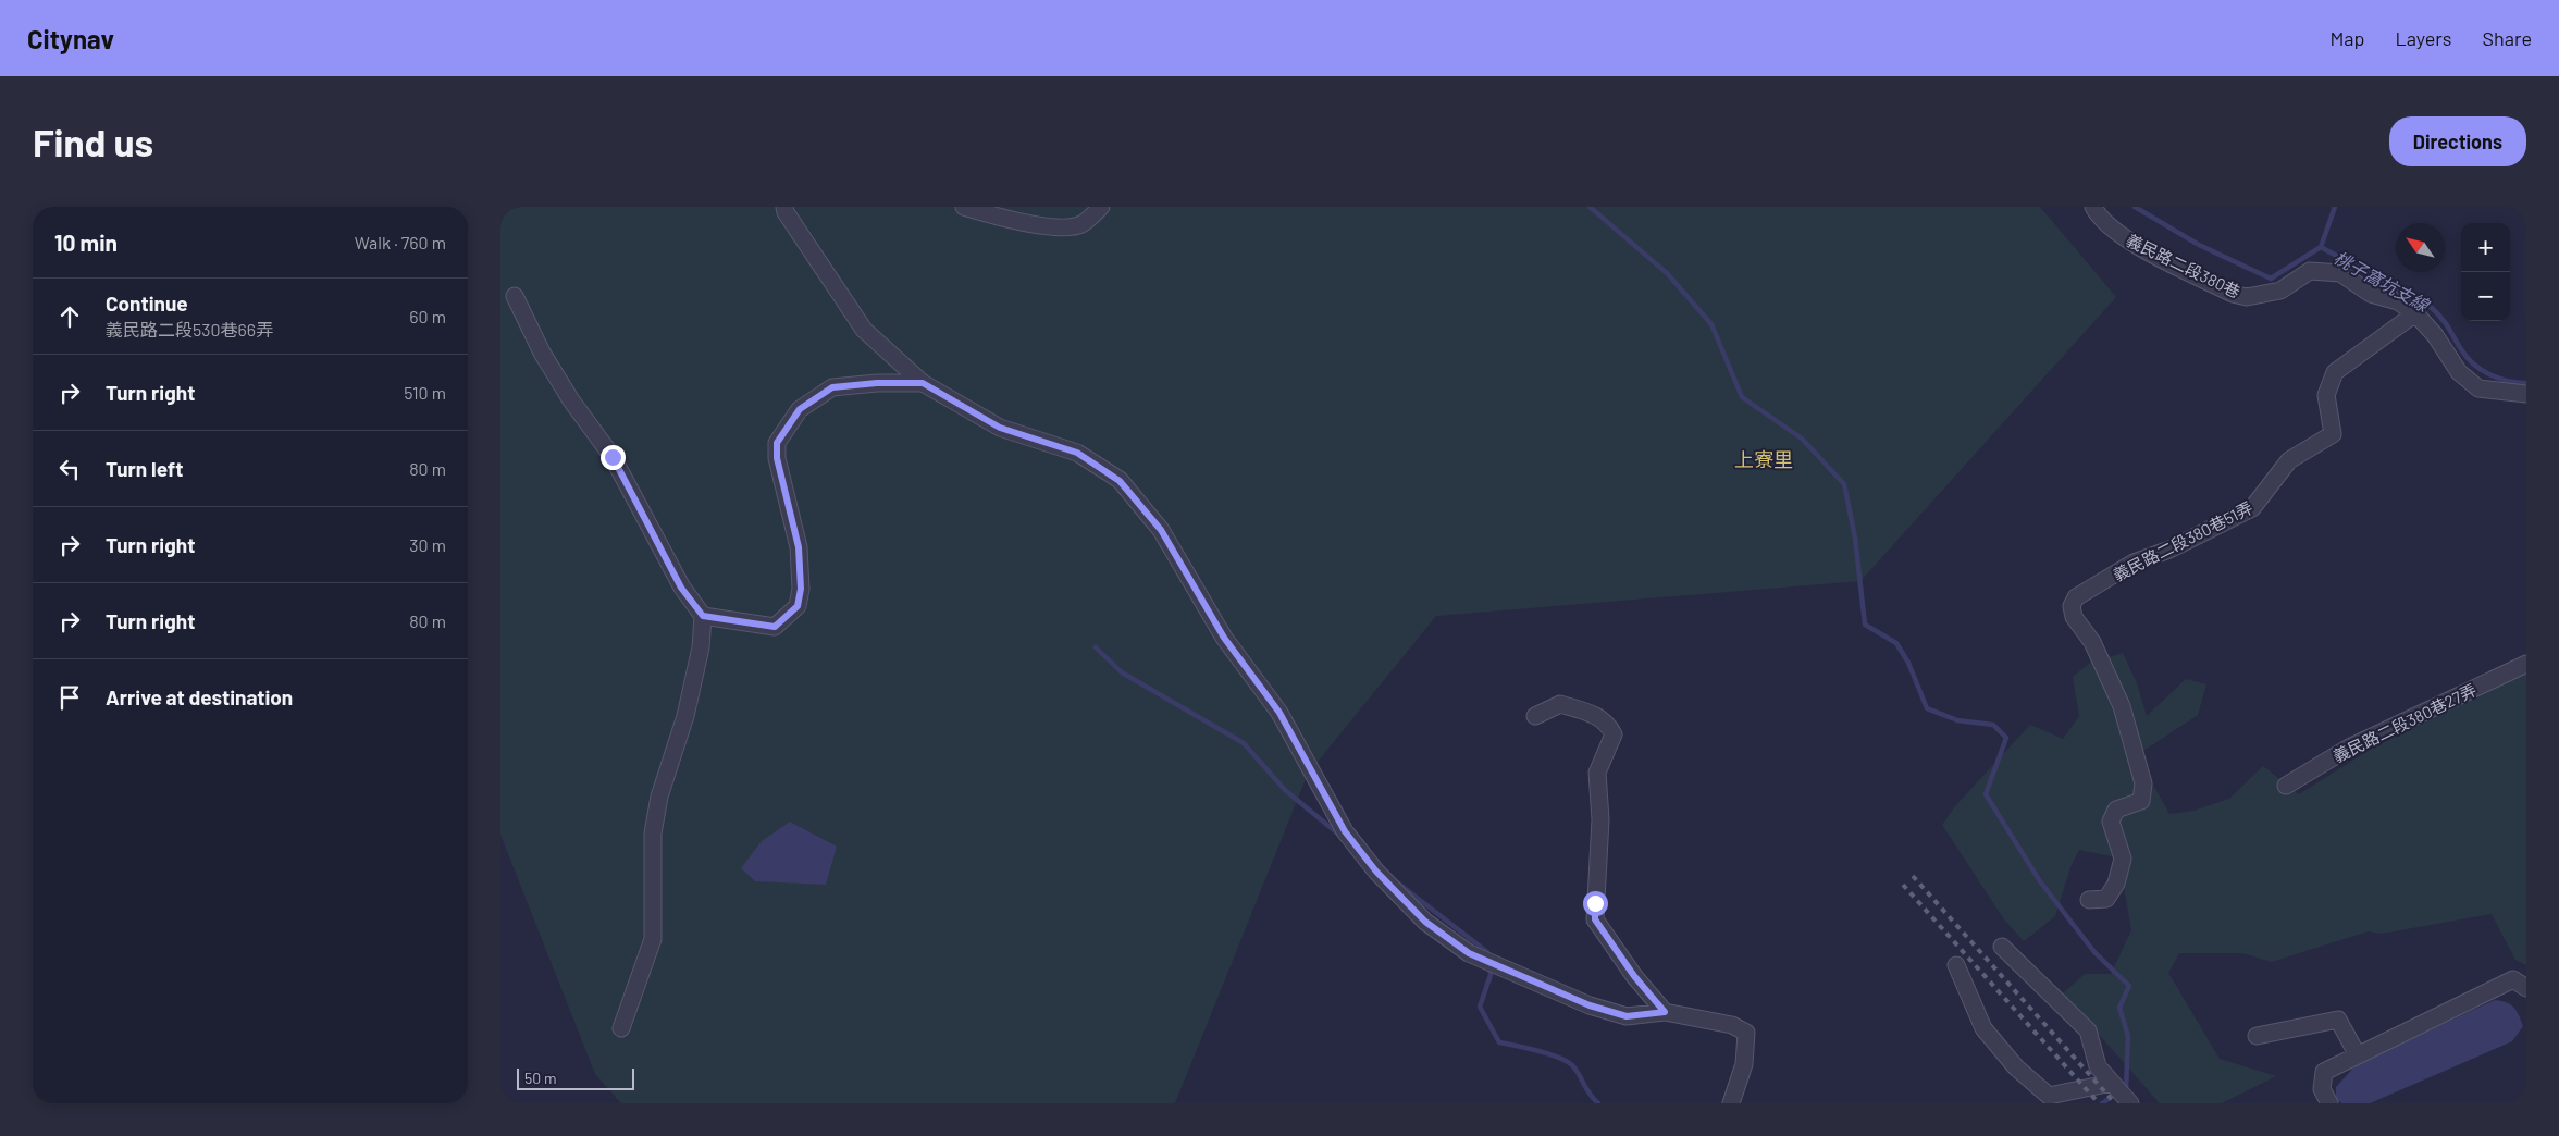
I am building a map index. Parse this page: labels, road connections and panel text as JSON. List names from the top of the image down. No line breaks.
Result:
{"streets":{"street":["義民路二段380巷","義民路二段380巷51弄","義民路二段380巷27弄"]},"crossings":[["義民路二段380巷","義民路二段380巷51弄"]],"districts":["上寮里"],"water":["桃子窩坑支線"],"scale_bar":"50 m","north":"top left","page":{"header":"Citynav","nav":["Map","Layers","Share"],"buttons":"Directions","title":"Find us","heading":["10 min","Walk · 760 m"],"map_buttons":["+","−"],"list":[["Continue","義民路二段530巷66弄","60 m"],["Turn right","510 m"],["Turn left","80 m"],["Turn right","30 m"],["Turn right","80 m"],"Arrive at destination"],"scale":"50 m"}}
